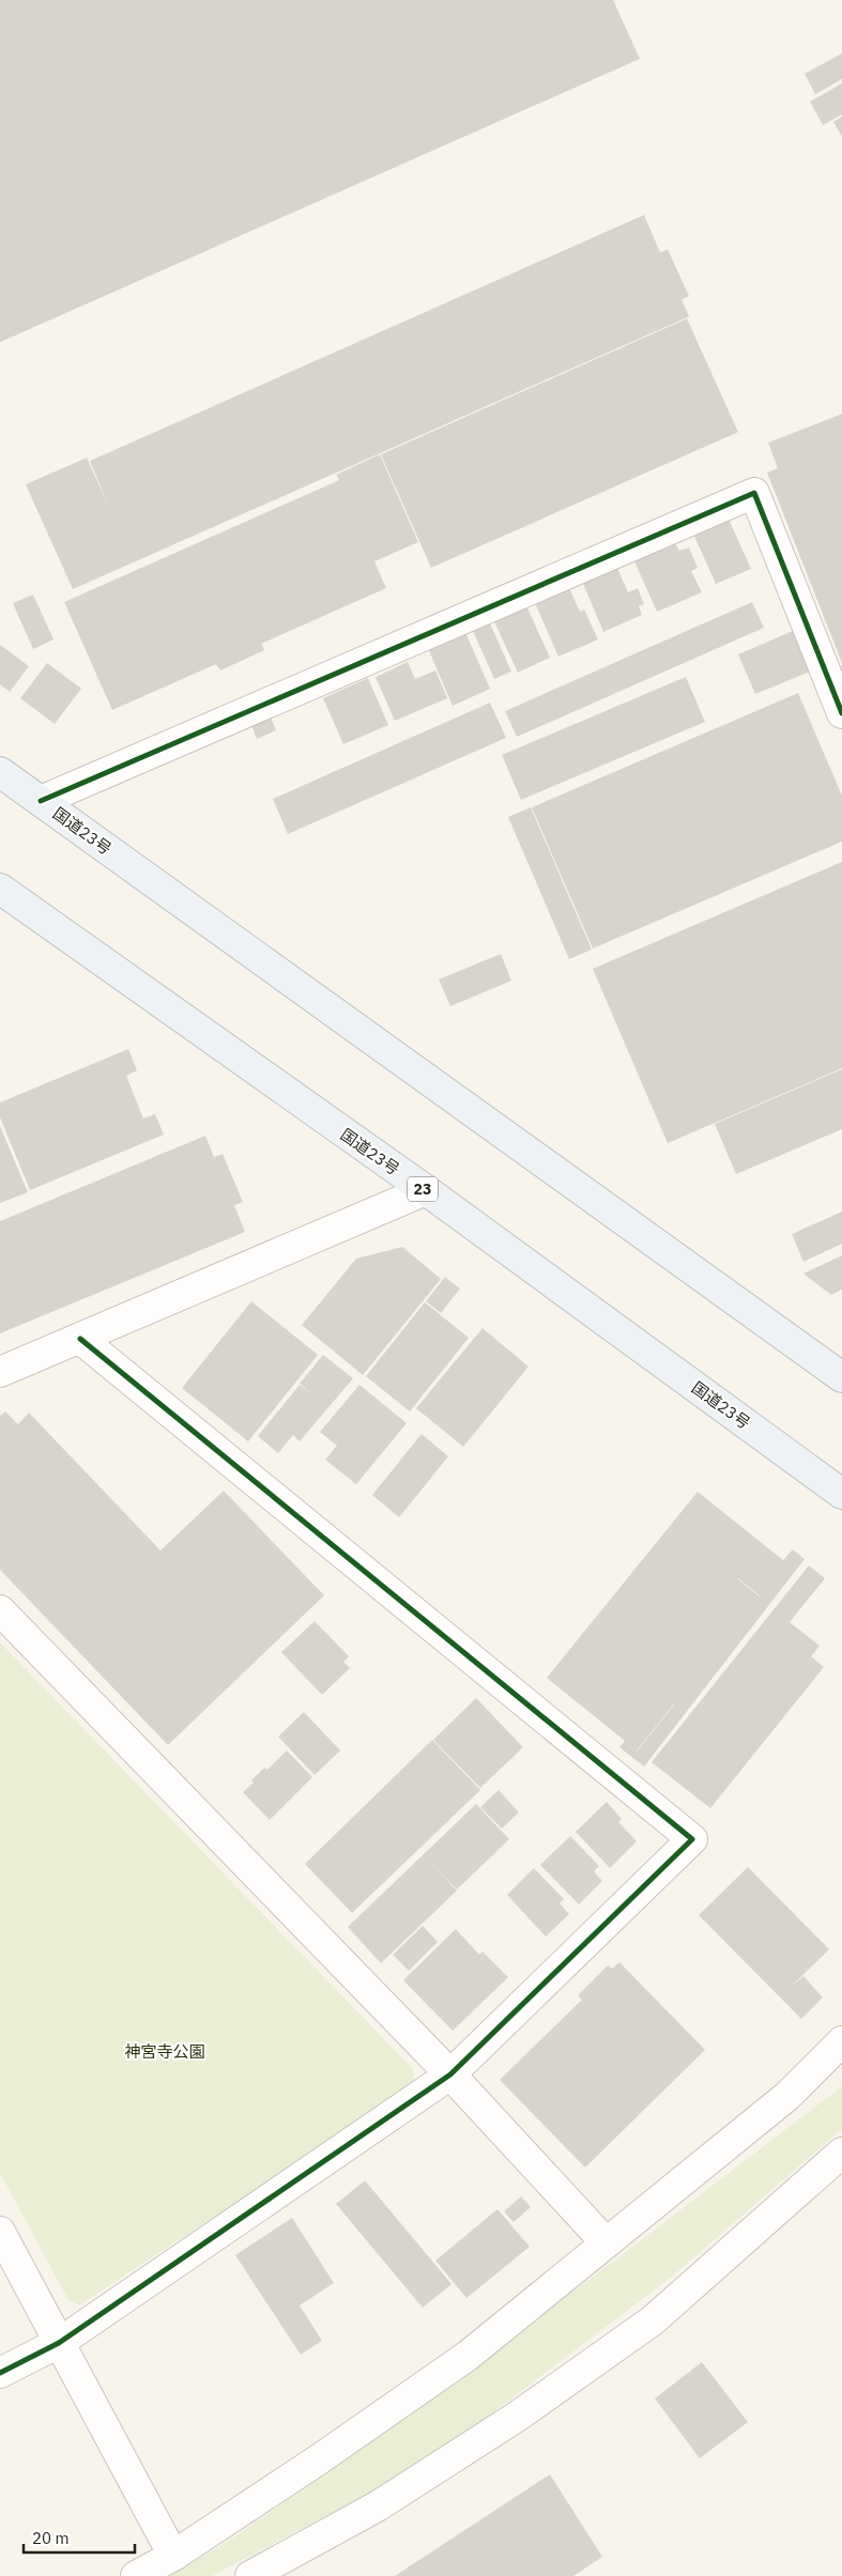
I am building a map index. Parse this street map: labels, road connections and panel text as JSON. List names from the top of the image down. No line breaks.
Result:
{"streets":{"highway":["国道23号","23"]},"parks":["神宮寺公園"],"scale_bar":"20 m"}
